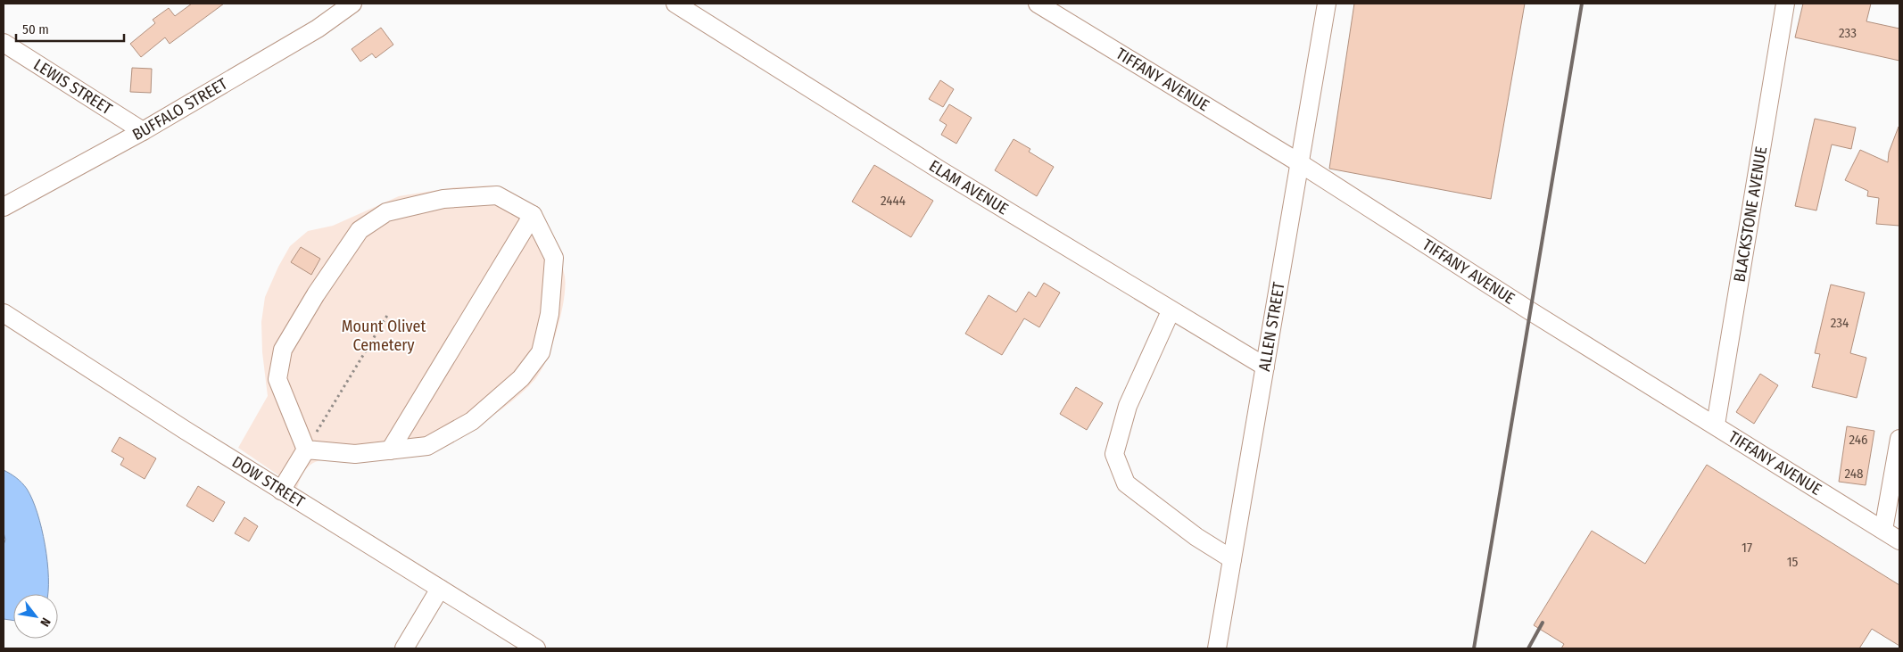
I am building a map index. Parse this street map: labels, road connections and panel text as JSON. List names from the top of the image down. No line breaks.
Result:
{"streets":{"street":["TIFFANY AVENUE","LEWIS STREET","BUFFALO STREET","ELAM AVENUE","BLACKSTONE AVENUE","ALLEN STREET","DOW STREET"]},"crossings":[["TIFFANY AVENUE","BLACKSTONE AVENUE"],["TIFFANY AVENUE","ALLEN STREET"],["LEWIS STREET","BUFFALO STREET"],["ELAM AVENUE","ALLEN STREET"]],"parks":["Mount Olivet Cemetery"],"house_numbers":["233","2444","234","246","248","17","15"],"scale_bar":"50 m","north":"bottom right"}
